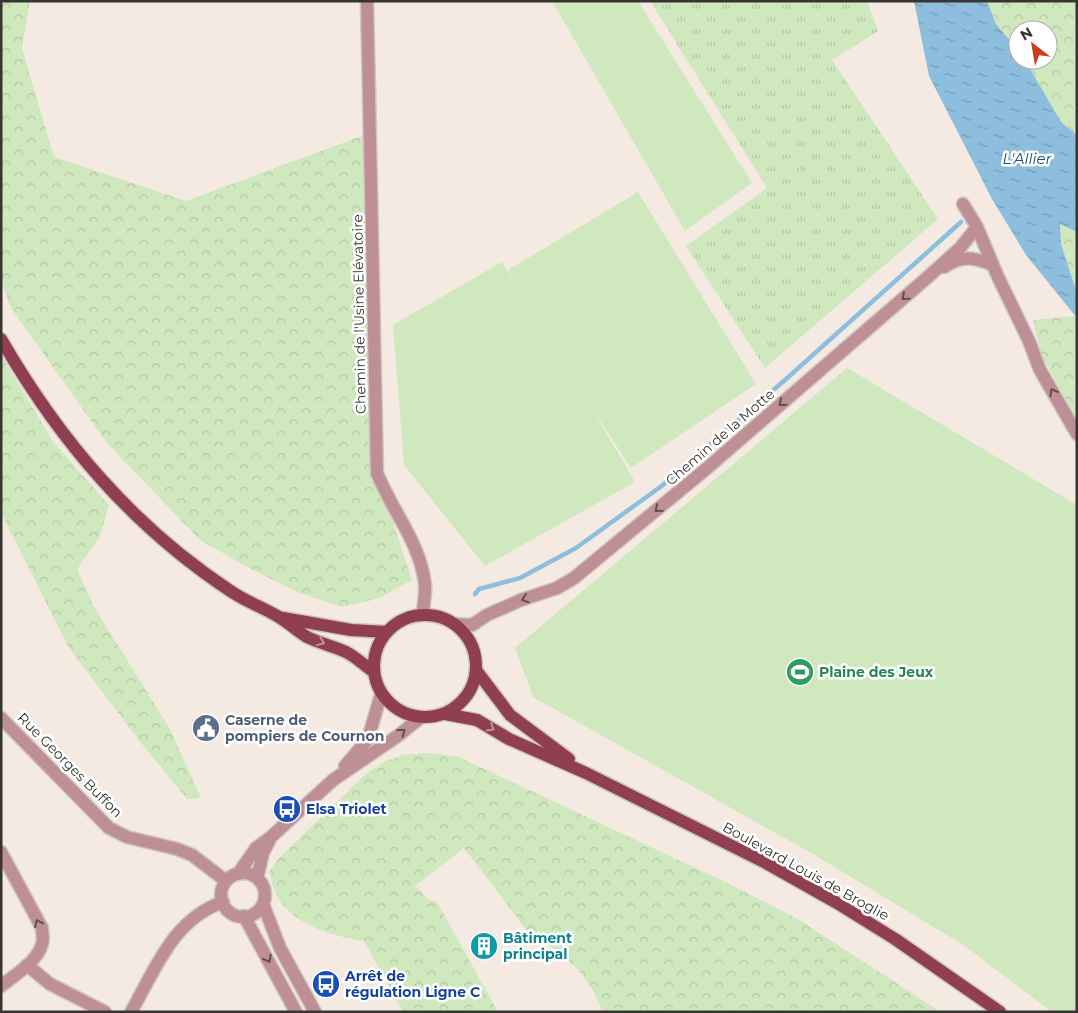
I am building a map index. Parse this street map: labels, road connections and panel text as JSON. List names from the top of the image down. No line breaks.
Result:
{"streets":{"main road":["Boulevard Louis de Broglie"],"street":["Chemin de l'Usine Elévatoire","Chemin de la Motte","Rue Georges Buffon"]},"crossings":[["Chemin de l'Usine Elévatoire","Chemin de la Motte"],["Chemin de l'Usine Elévatoire","Boulevard Louis de Broglie"],["Chemin de la Motte","Boulevard Louis de Broglie"]],"one_way":["Chemin de la Motte"],"water":["L'Allier"],"places":{"sports":["Plaine des Jeux"],"public building":["Caserne de pompiers de Cournon"],"bus stop":["Elsa Triolet","Arrêt de régulation Ligne C"],"building":["Bâtiment principal"]},"north":"top left"}
